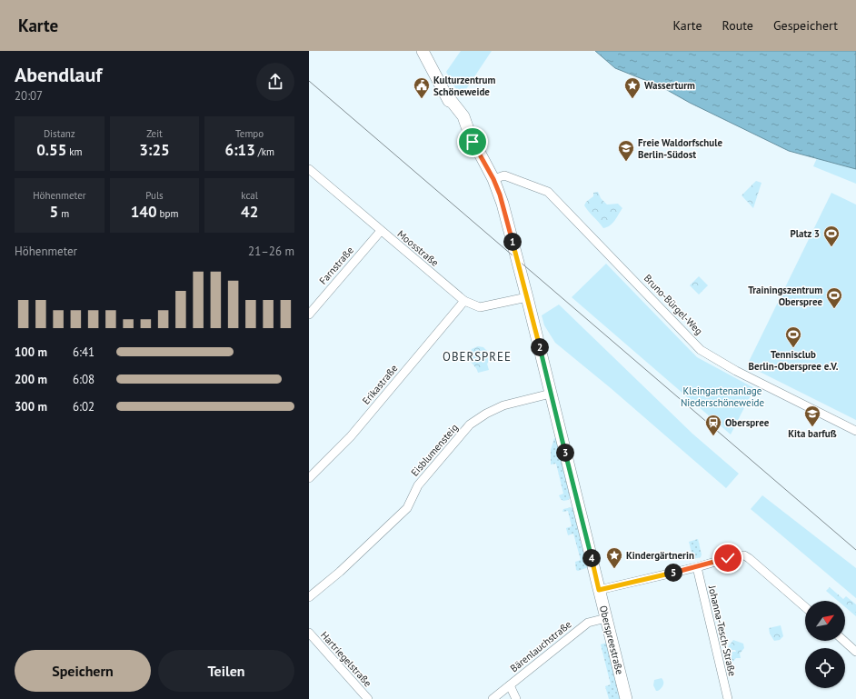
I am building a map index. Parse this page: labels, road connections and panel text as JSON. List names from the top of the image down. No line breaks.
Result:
{"streets":{"main road":["Oberspreestraße"],"street":["Moosstraße","Farnstraße","Bruno-Bürgel-Weg","Erikastraße","Eisblumensteig","Johanna-Tesch-Straße","Bärenlauchstraße","Hartriegelstraße"]},"crossings":[["Moosstraße","Farnstraße"],["Moosstraße","Erikastraße"],["Moosstraße","Oberspreestraße"],["Bruno-Bürgel-Weg","Oberspreestraße"],["Eisblumensteig","Oberspreestraße"],["Oberspreestraße","Bärenlauchstraße"]],"districts":["OBERSPREE"],"parks":["Kleingartenanlage Niederschöneweide"],"places":{"public building":["Kulturzentrum Schöneweide"],"place":["Wasserturm","Kindergärtnerin"],"school or university":["Freie Waldorfschule Berlin-Südost","Kita barfuß"],"sports":["Platz 3","Trainingszentrum Oberspree","Tennisclub Berlin-Oberspree e.V."],"station":["Oberspree"]},"north":"top right","page":{"header":"Karte","nav":["Karte","Route","Gespeichert"],"heading":["Abendlauf","20:07"],"stats":[["Distanz","0.55 km"],["Zeit","3:25"],["Tempo","6:13 /km"],["Höhenmeter","5 m"],["Puls","140 bpm"],["kcal","42"]],"pins":["1","2","3","4","5"],"chart":["Höhenmeter","21–26 m"],"list":[{"name":"100 m","note":"6:41"},{"name":"200 m","note":"6:08"},{"name":"300 m","note":"6:02"}],"buttons":["Speichern","Teilen"]}}
